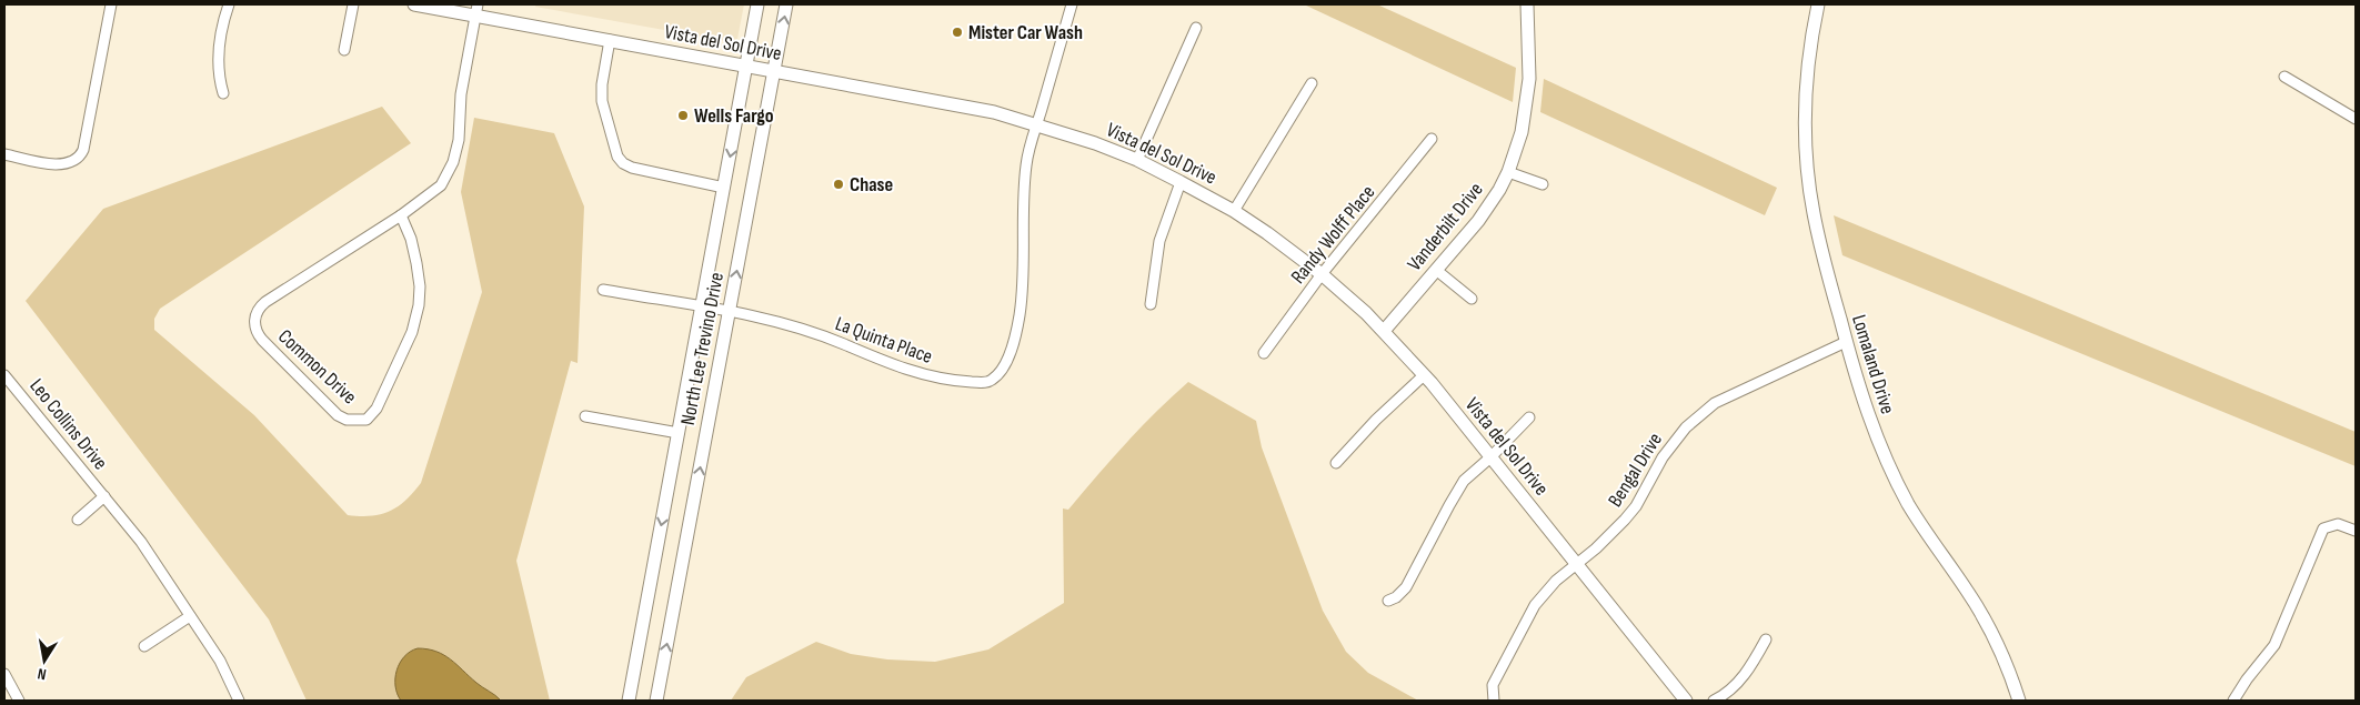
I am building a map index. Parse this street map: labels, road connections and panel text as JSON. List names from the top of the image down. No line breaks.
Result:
{"streets":{"main road":["Vista del Sol Drive","Vanderbilt Drive","North Lee Trevino Drive","Lomaland Drive"],"street":["Randy Wolff Place","La Quinta Place","Common Drive","Leo Collins Drive","Bengal Drive"]},"crossings":[["Vista del Sol Drive","Vanderbilt Drive"],["Vista del Sol Drive","Randy Wolff Place"],["Vista del Sol Drive","La Quinta Place"],["Vista del Sol Drive","North Lee Trevino Drive"],["Vista del Sol Drive","Common Drive"],["Vista del Sol Drive","Bengal Drive"],["La Quinta Place","North Lee Trevino Drive"],["Lomaland Drive","Bengal Drive"]],"places":["Mister Car Wash","Wells Fargo","Chase"],"north":"bottom"}
